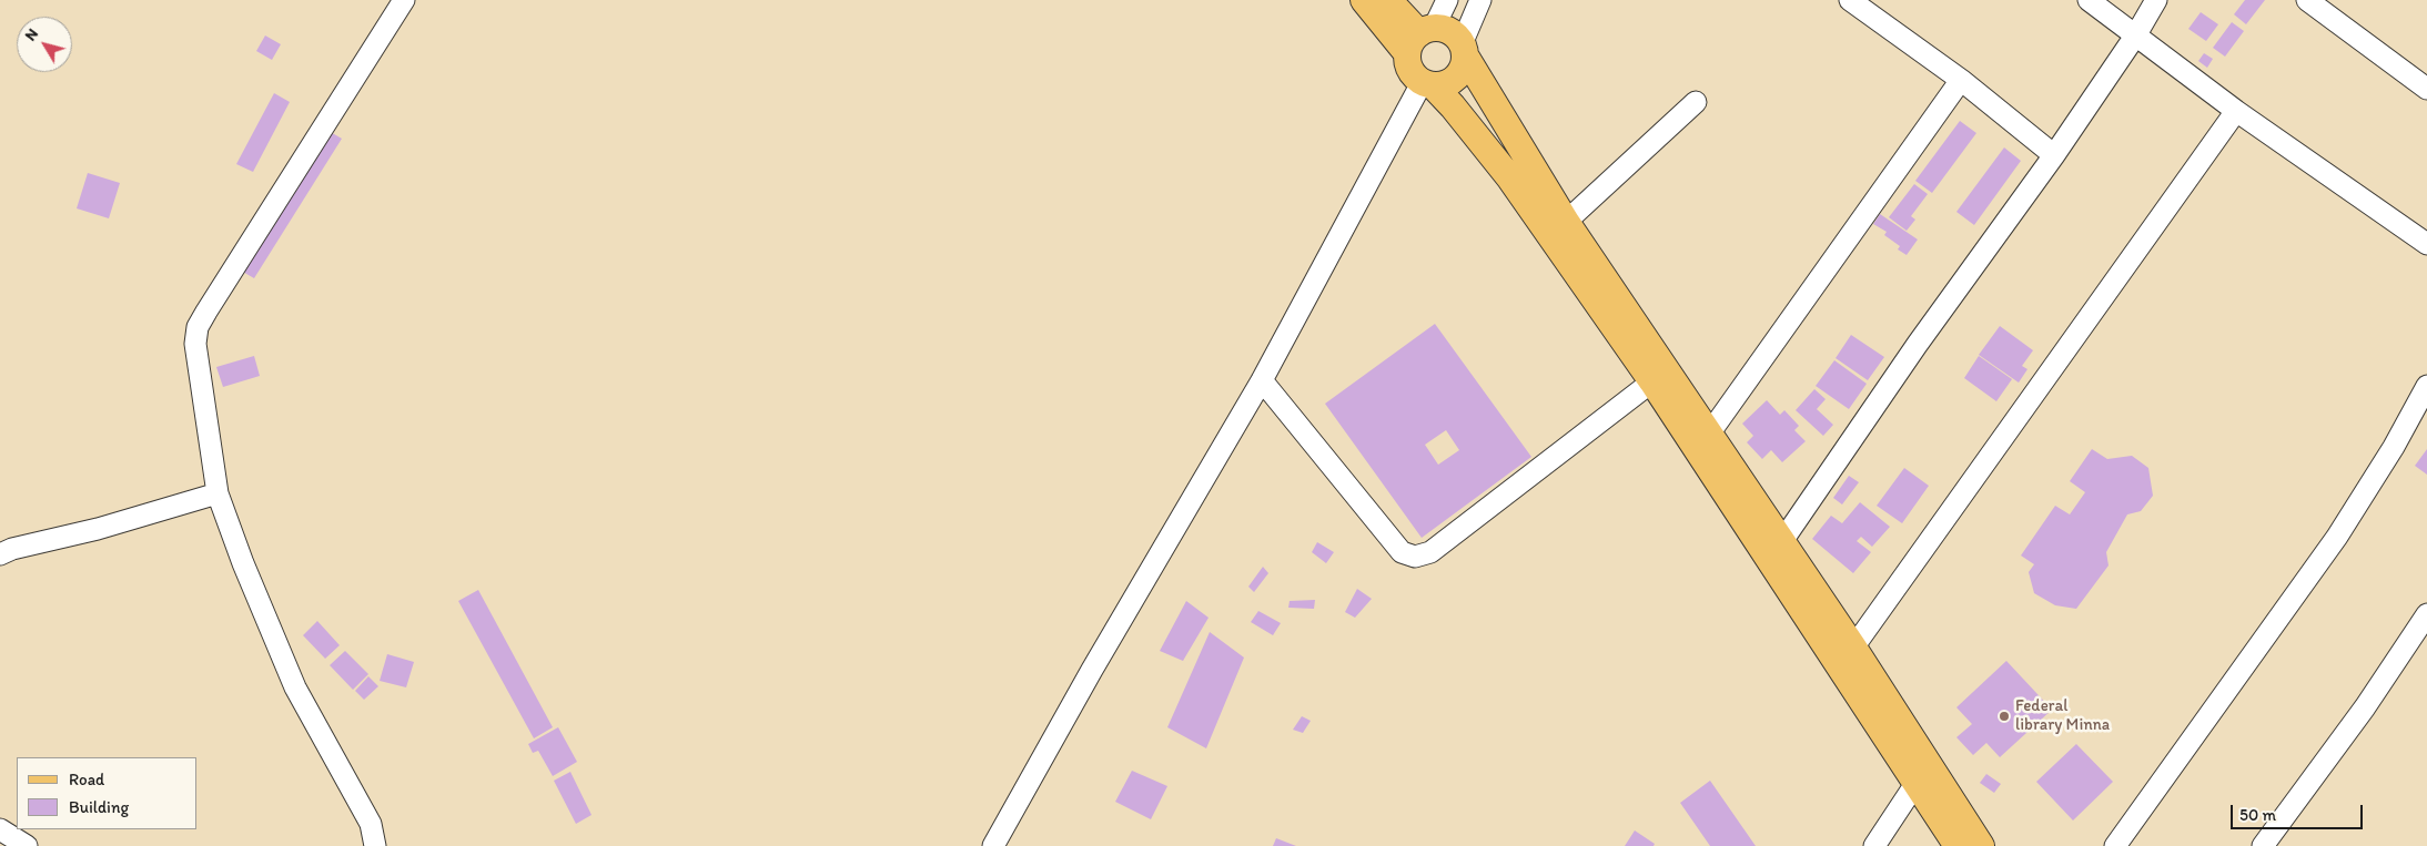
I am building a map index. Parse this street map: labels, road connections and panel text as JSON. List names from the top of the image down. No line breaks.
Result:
{"places":["Federal library Minna"],"legend":["Road","Building"],"scale_bar":"50 m","north":"top left"}
